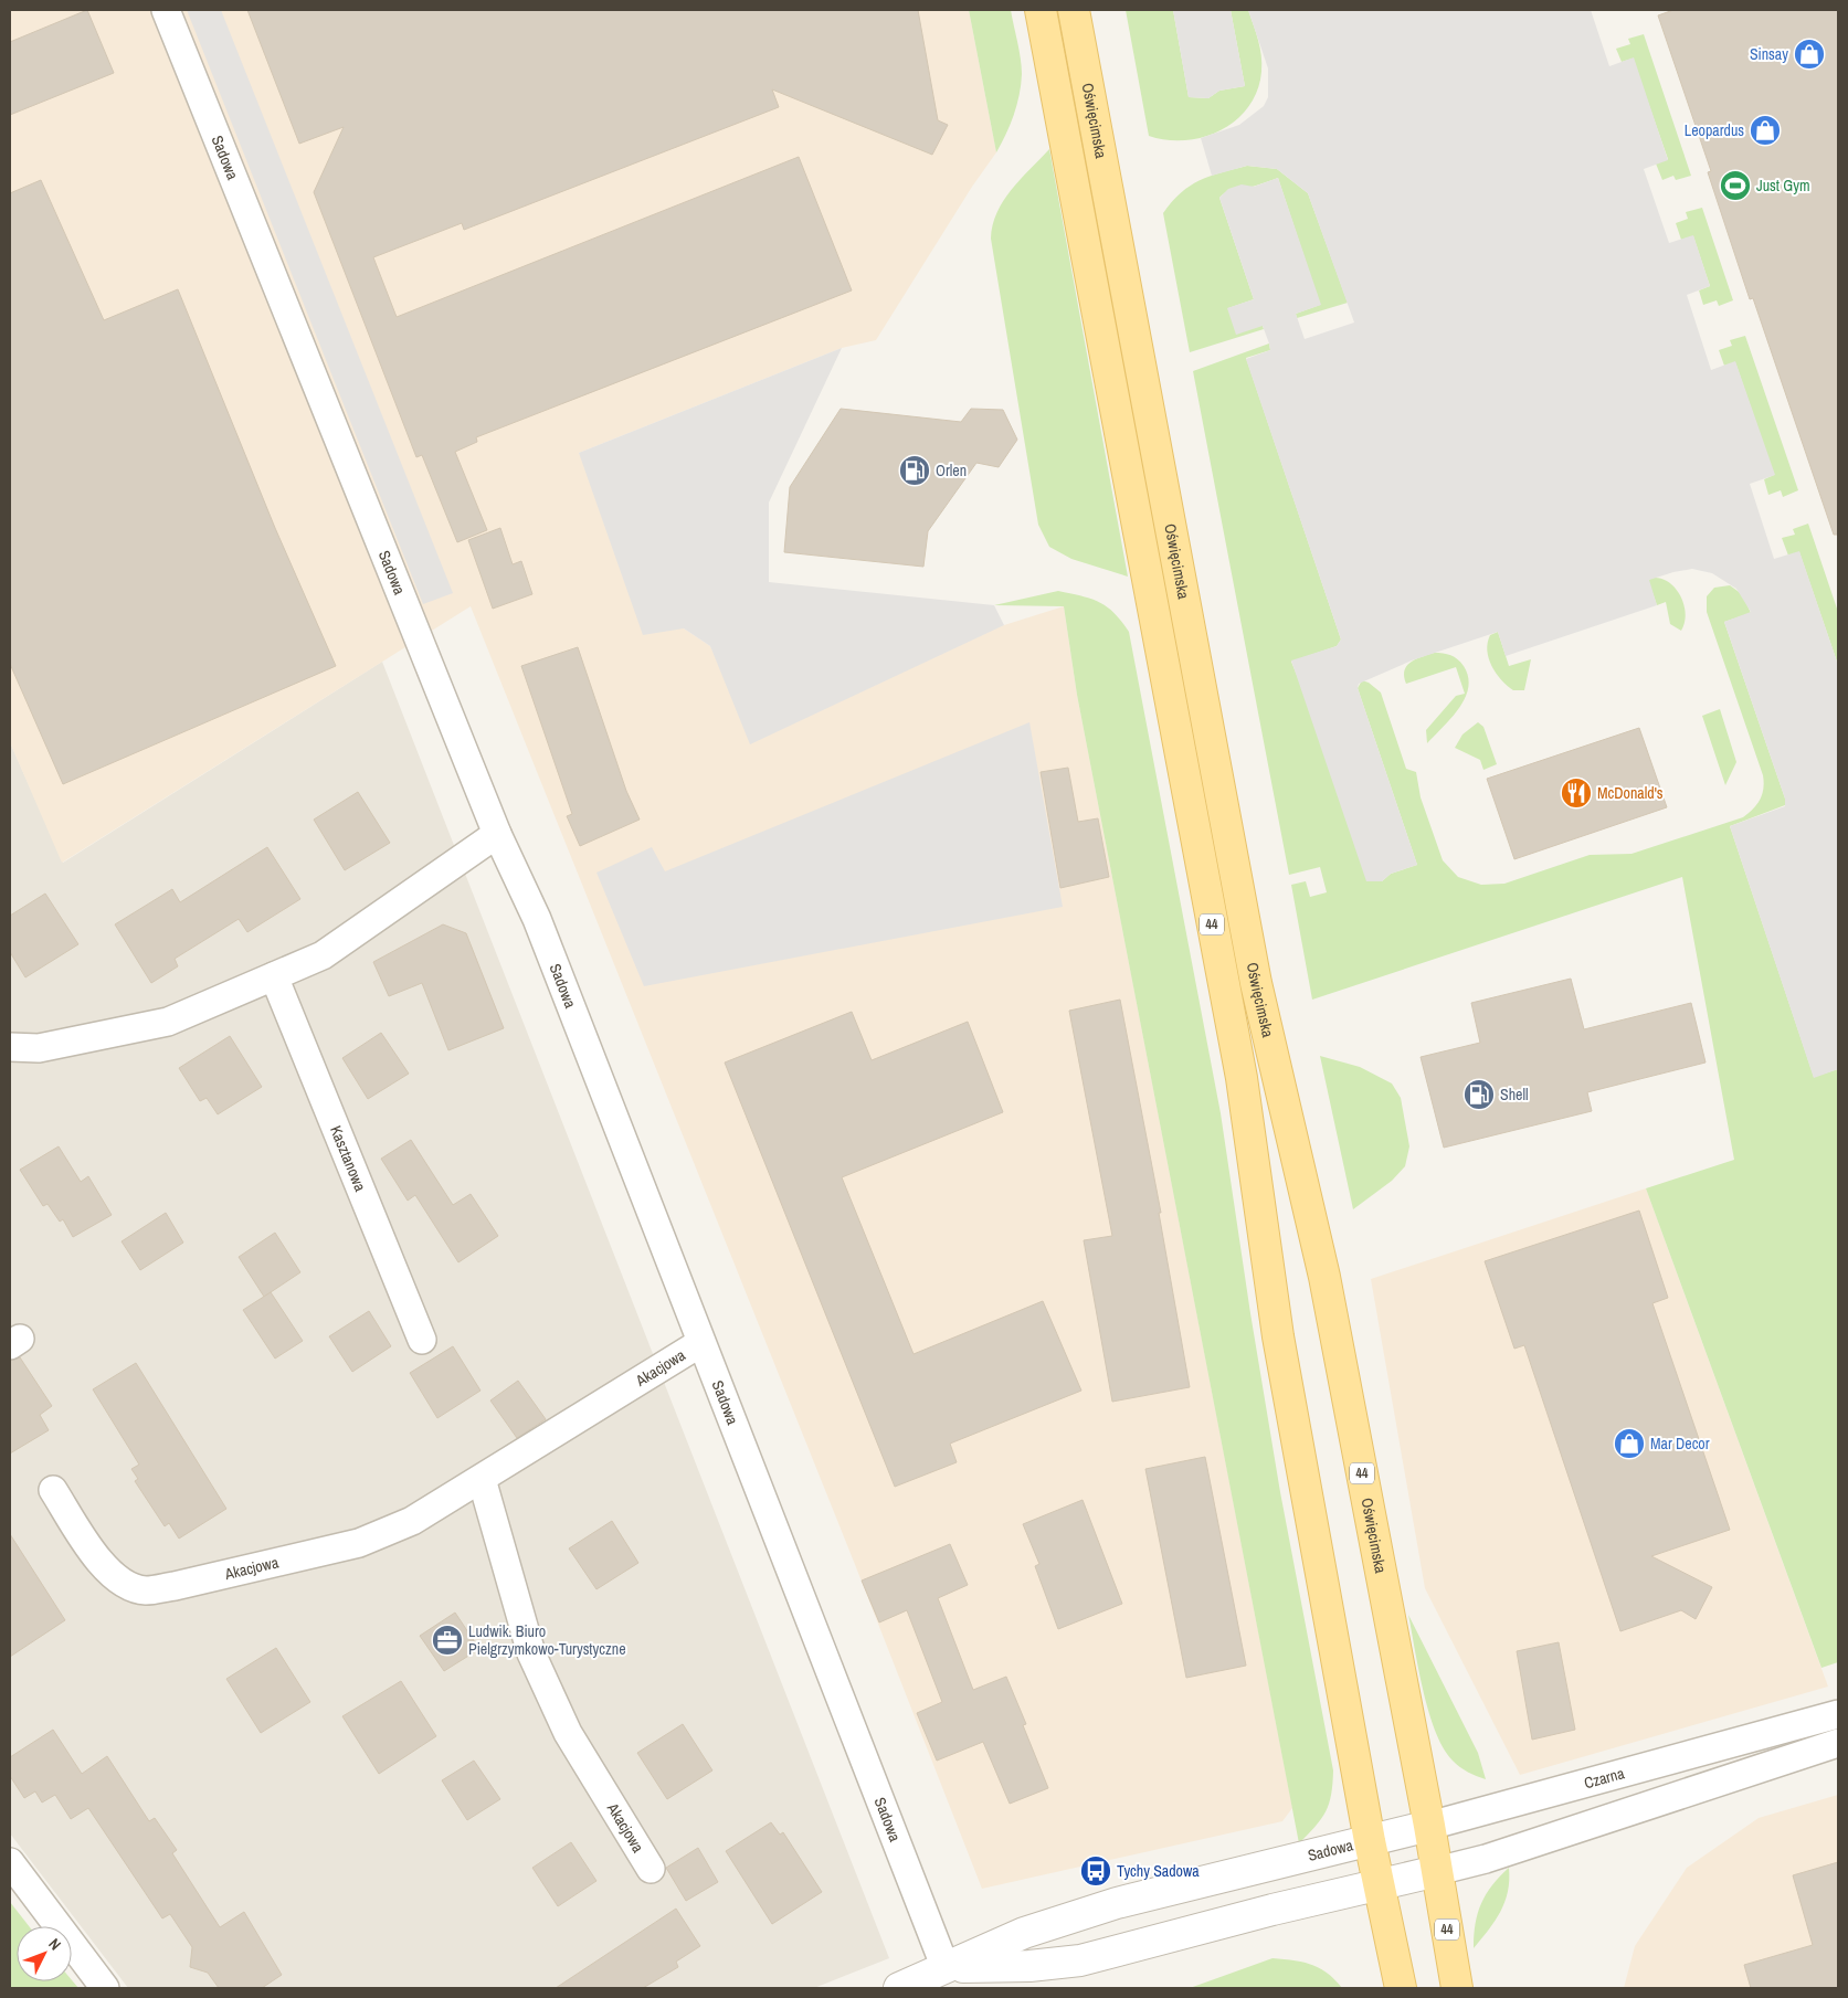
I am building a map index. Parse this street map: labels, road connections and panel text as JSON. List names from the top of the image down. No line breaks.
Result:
{"streets":{"main road":["Oświęcimska","44"],"street":["Sadowa","Kasztanowa","Akacjowa","Czarna"]},"crossings":[["Oświęcimska","Czarna"],["Sadowa","44"],["Sadowa","Akacjowa"],["Sadowa","Czarna"],["44","Czarna"]],"places":{"shop":["Sinsay","Leopardus","Mar Decor"],"sports":["Just Gym"],"fuel station":["Orlen","Shell"],"restaurant":["McDonald's"],"office":["Ludwik. Biuro Pielgrzymkowo-Turystyczne"],"bus stop":["Tychy Sadowa"]},"north":"top right"}
